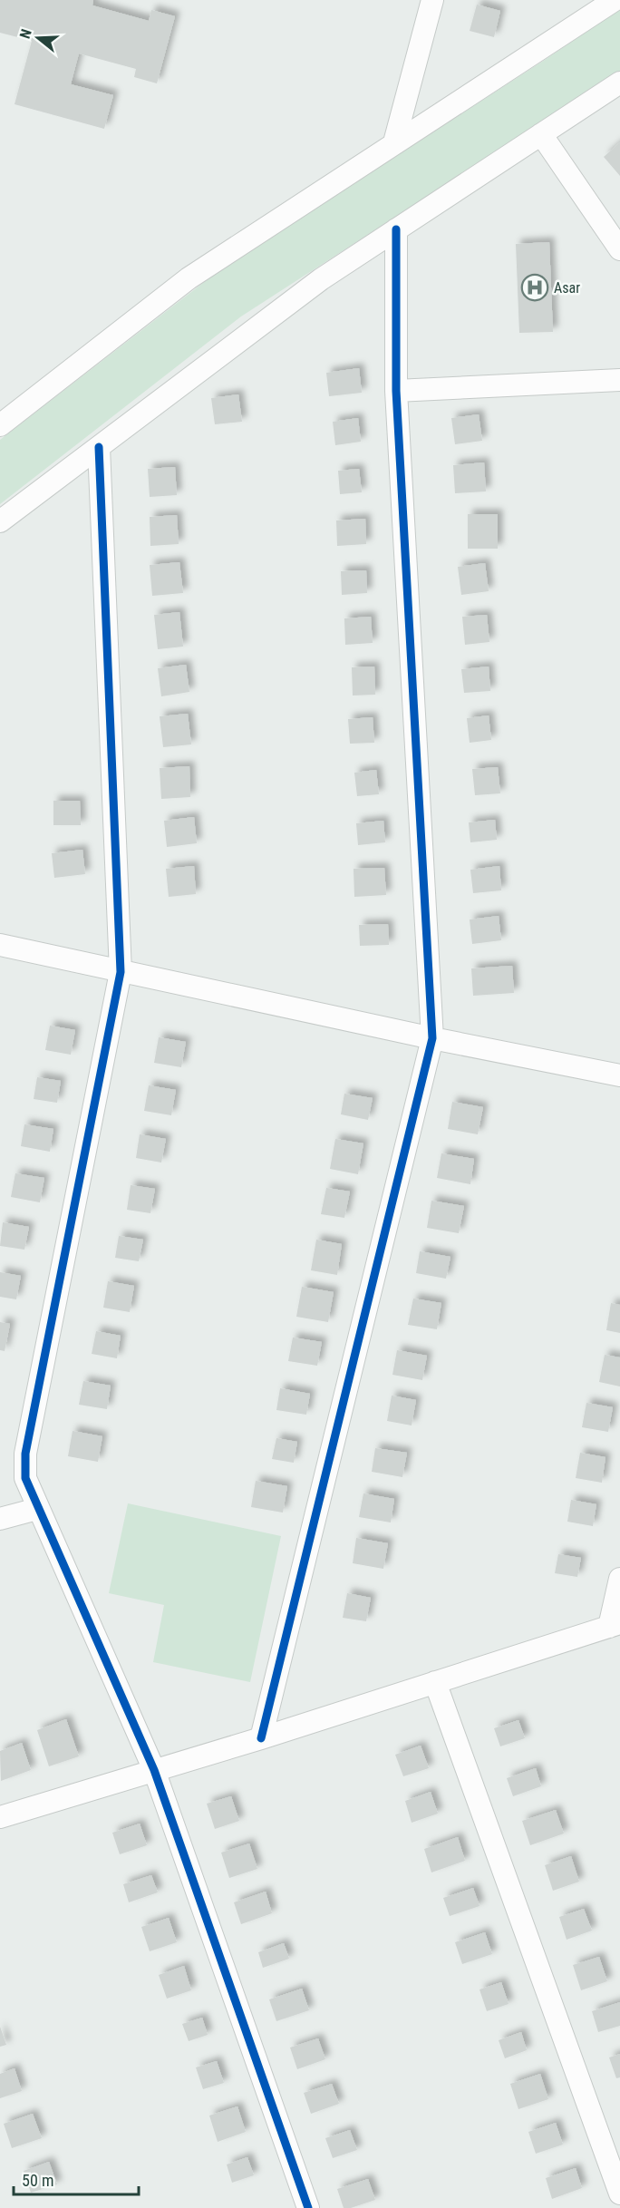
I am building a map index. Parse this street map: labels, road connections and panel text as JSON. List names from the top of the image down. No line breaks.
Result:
{"places":{"hospital":["Asar"]},"scale_bar":"50 m","north":"left"}
